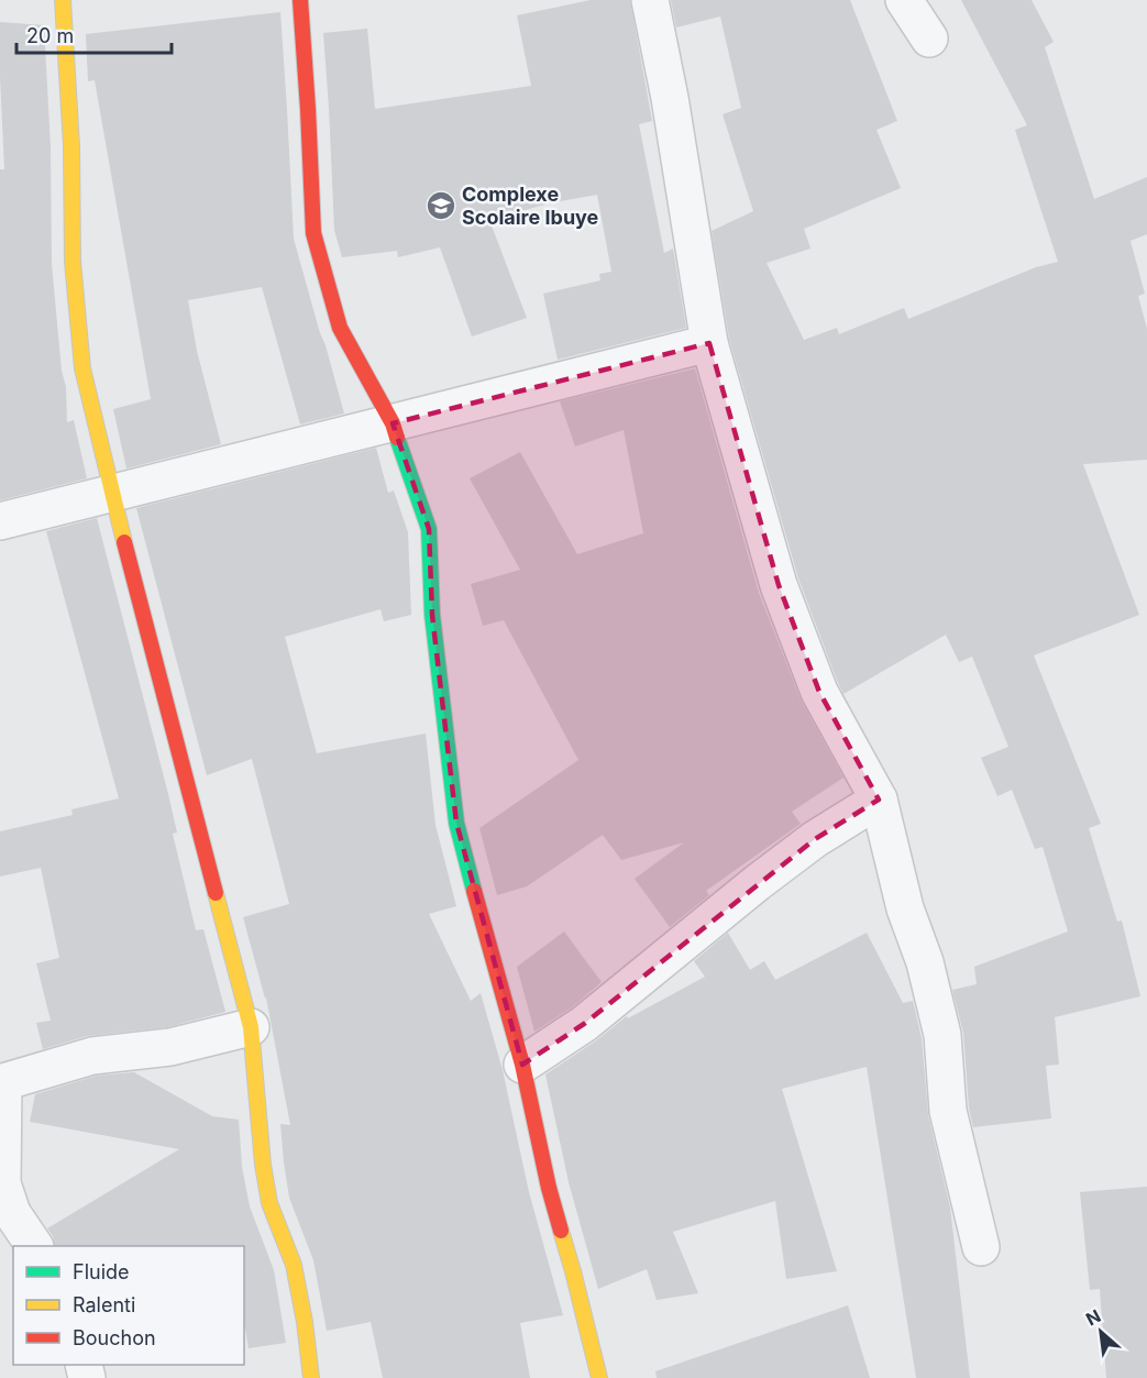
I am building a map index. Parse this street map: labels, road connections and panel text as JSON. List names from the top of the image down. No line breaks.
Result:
{"places":{"school or university":["Complexe Scolaire Ibuye"]},"legend":["Fluide","Ralenti","Bouchon"],"scale_bar":"20 m","north":"top left"}
